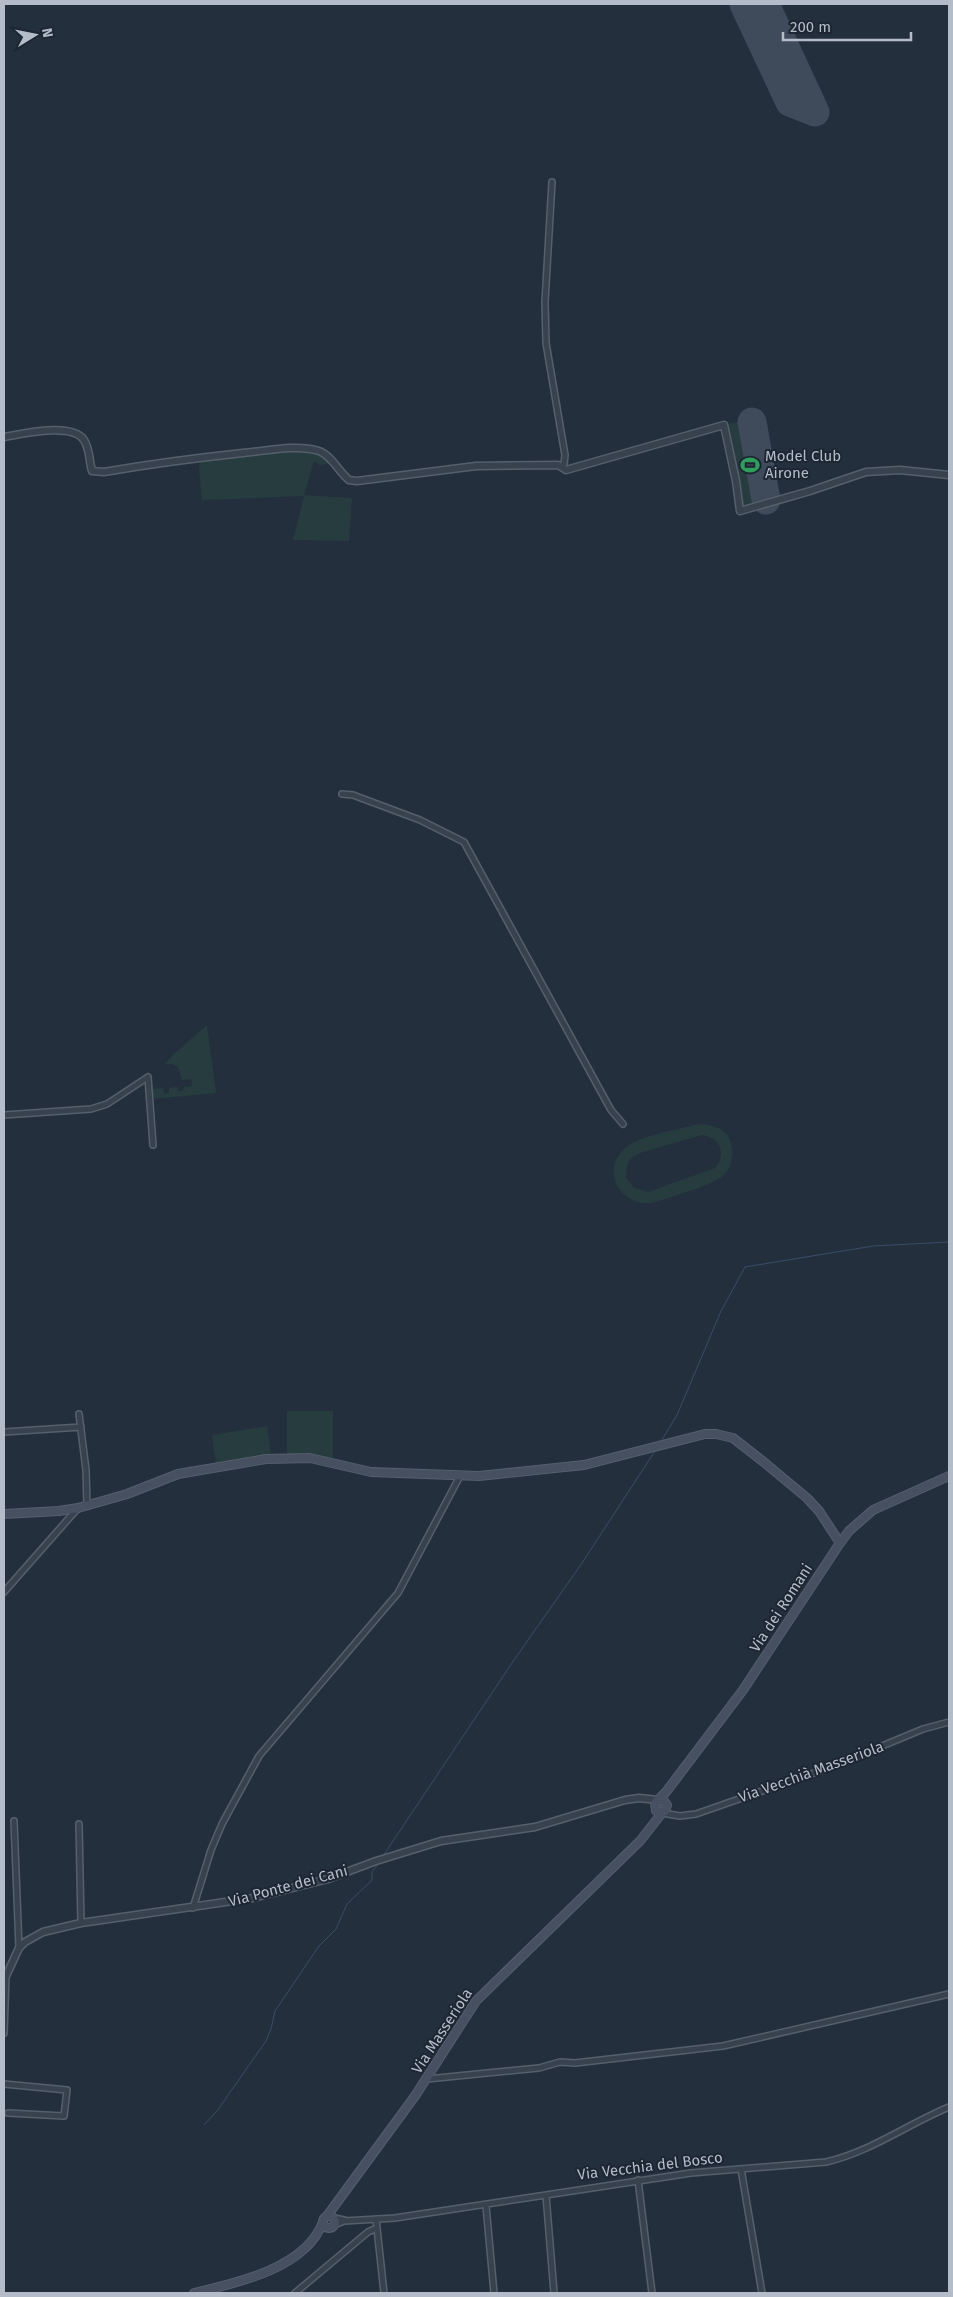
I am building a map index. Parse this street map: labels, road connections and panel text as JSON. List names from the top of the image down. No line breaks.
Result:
{"streets":{"main road":["Via dei Romani","Via Masseriola"],"street":["Via Vecchià Masseriola","Via Ponte dei Cani","Via Vecchia del Bosco"]},"crossings":[["Via dei Romani","Via Vecchià Masseriola"],["Via dei Romani","Via Ponte dei Cani"],["Via dei Romani","Via Masseriola"],["Via Vecchià Masseriola","Via Ponte dei Cani"],["Via Vecchià Masseriola","Via Masseriola"],["Via Ponte dei Cani","Via Masseriola"],["Via Masseriola","Via Vecchia del Bosco"]],"places":{"sports":["Model Club Airone"]},"scale_bar":"200 m","north":"right"}
